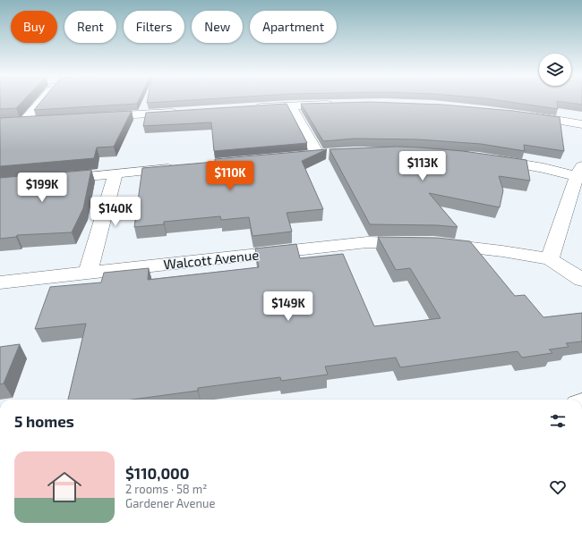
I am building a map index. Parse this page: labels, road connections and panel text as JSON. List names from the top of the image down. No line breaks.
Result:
{"streets":{"street":["Walcott Avenue"]},"page":{"chip":["Buy","Rent","Filters","New","Apartment"],"price":["$113K","$110K","$199K","$140K","$149K"],"heading":"5 homes","list":[{"name":"$110,000","note":"2 rooms · 58 m² · Gardener Avenue"}]}}
